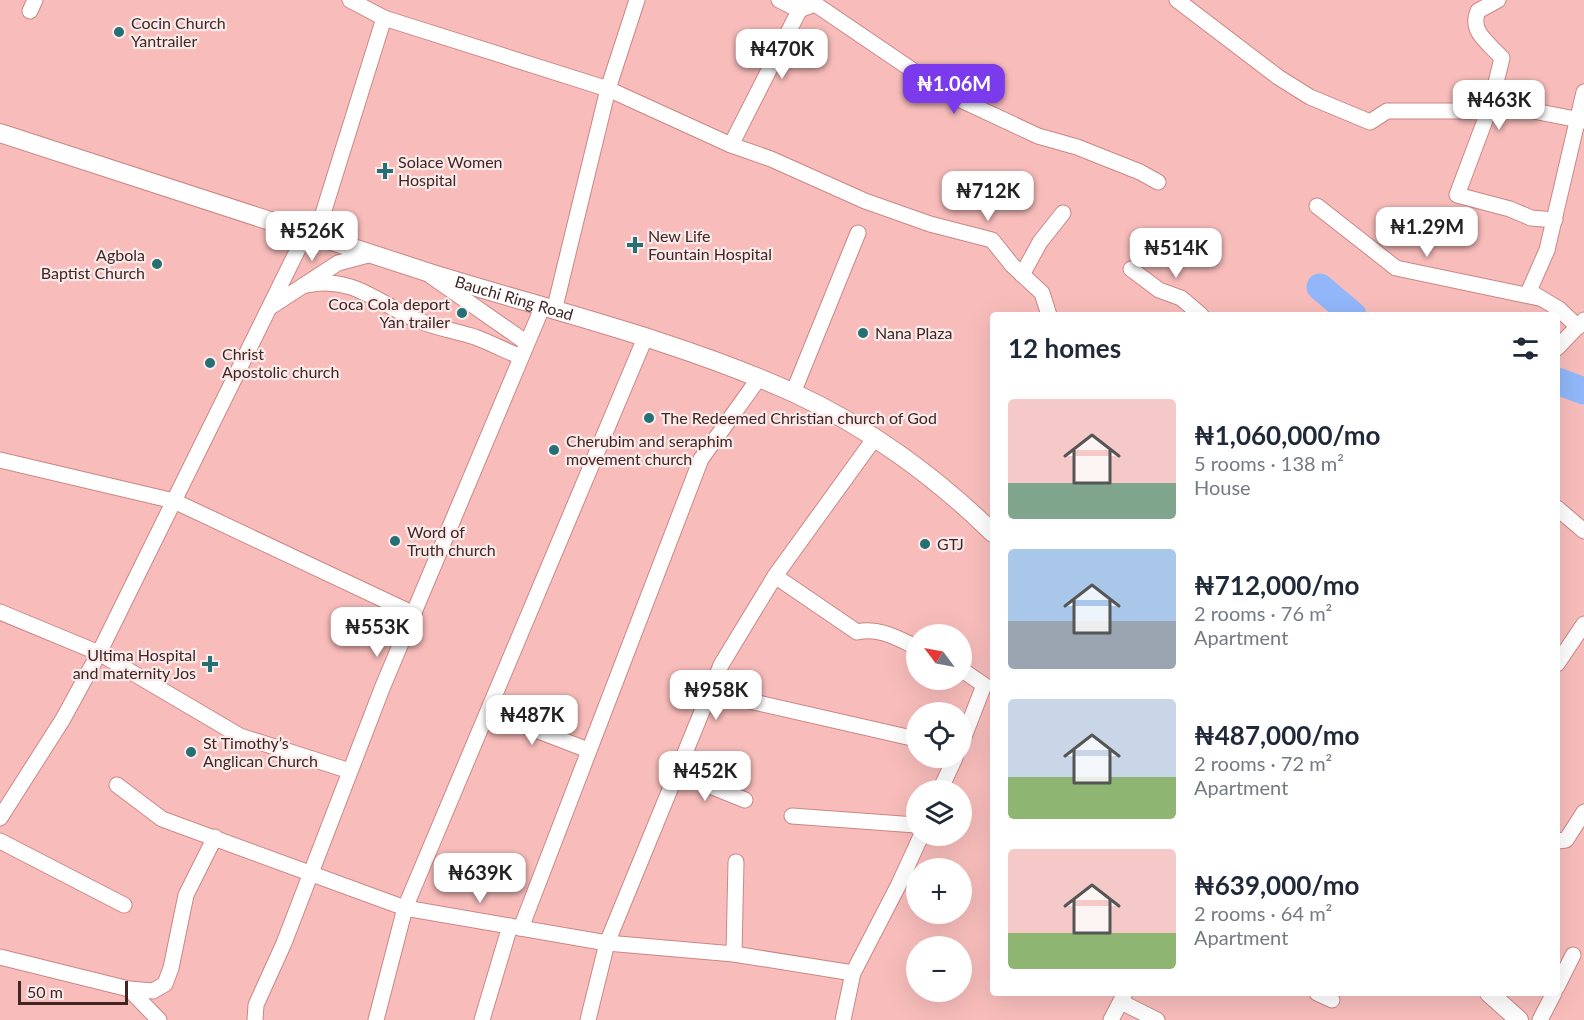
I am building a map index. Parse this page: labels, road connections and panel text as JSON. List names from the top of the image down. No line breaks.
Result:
{"streets":{"main road":["Bauchi Ring Road"]},"places":{"other":["Cocin Church Yantrailer","Agbola Baptist Church","Coca Cola deport Yan trailer","Nana Plaza","Christ Apostolic church","The Redeemed Christian church of God","Cherubim and seraphim movement church","Word of Truth church","GTJ","St Timothy’s Anglican Church"],"health":["Solace Women Hospital","New Life Fountain Hospital","Ultima Hospital and maternity Jos"]},"scale_bar":"50 m","north":"top left","page":{"price":["₦470K","₦1.06M","₦463K","₦712K","₦1.29M","₦526K","₦514K","₦553K","₦958K","₦487K","₦452K","₦639K"],"heading":"12 homes","list":[{"name":"₦1,060,000/mo","note":"5 rooms · 138 m² · House"},{"name":"₦712,000/mo","note":"2 rooms · 76 m² · Apartment"},{"name":"₦487,000/mo","note":"2 rooms · 72 m² · Apartment"},{"name":"₦639,000/mo","note":"2 rooms · 64 m² · Apartment"}],"map_buttons":["+","−"],"scale":"50 m"}}
